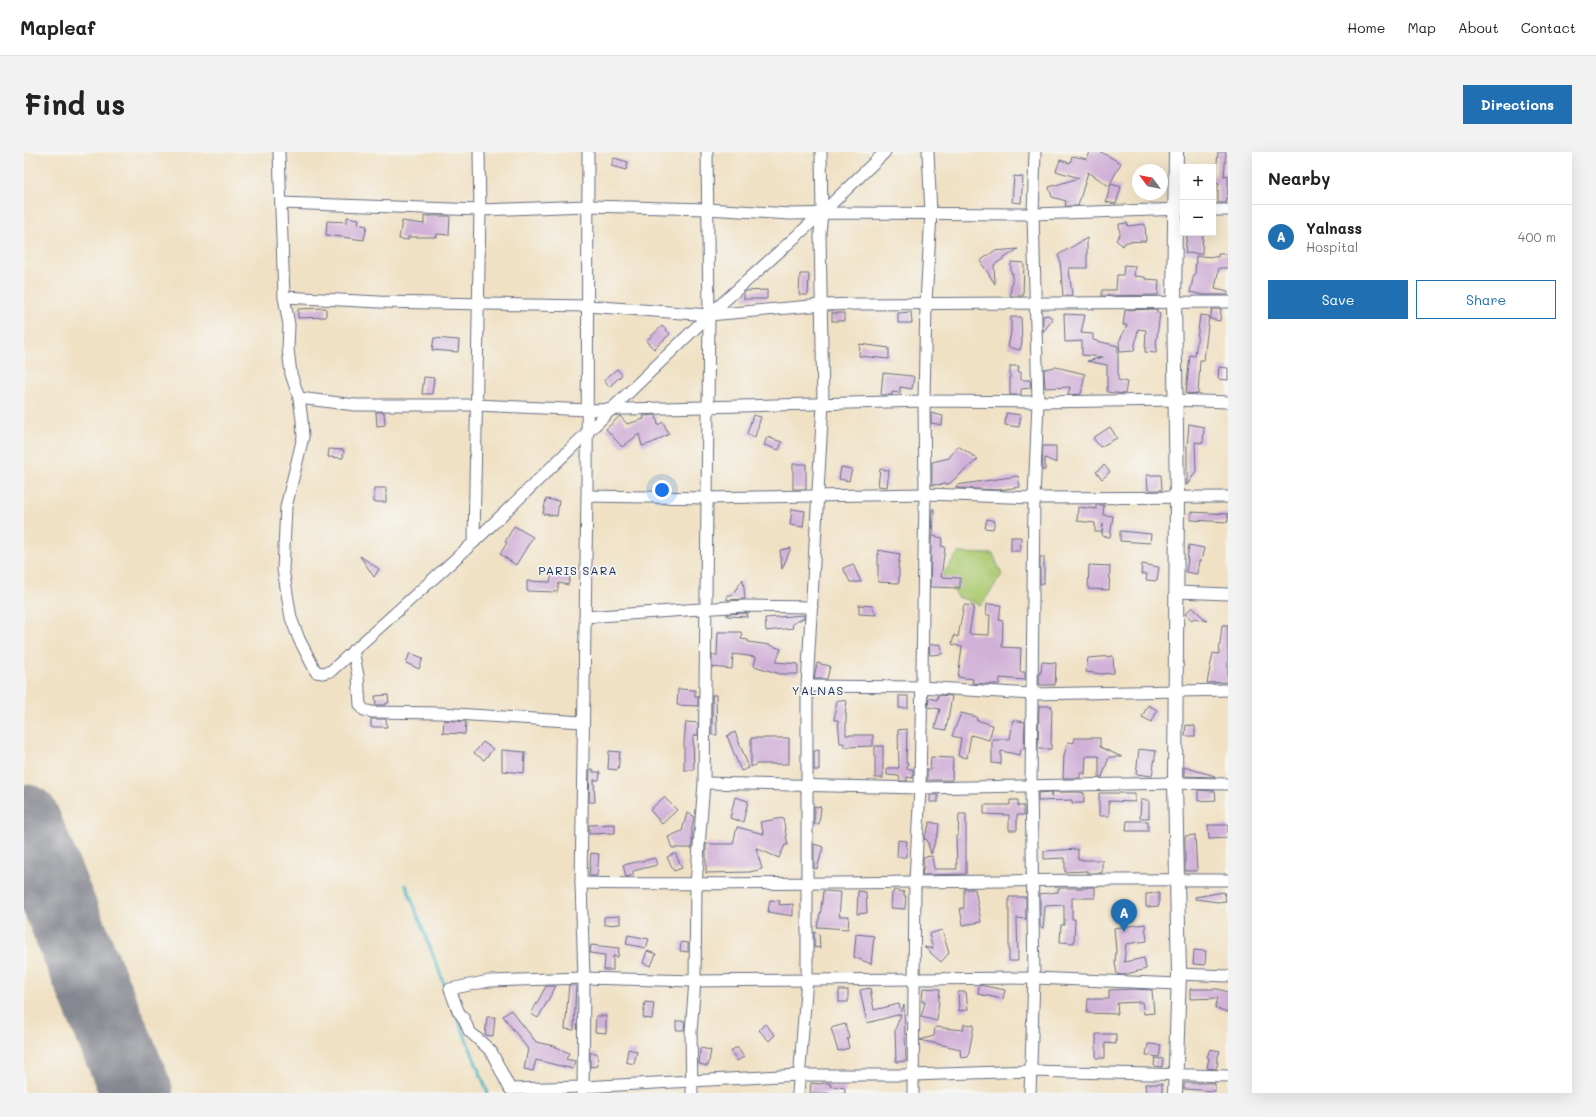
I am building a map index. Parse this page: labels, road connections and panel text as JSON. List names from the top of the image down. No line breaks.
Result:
{"districts":["PARIS SARA","YALNAS"],"north":"top left","page":{"header":"Mapleaf","nav":["Home","Map","About","Contact"],"buttons":["Directions",["Save","Share"]],"title":"Find us","heading":"Nearby","map_buttons":["+","−"],"list":[{"mark":"A","name":"Yalnass","note":"Hospital","value":"400 m"}],"pins":"A"}}
